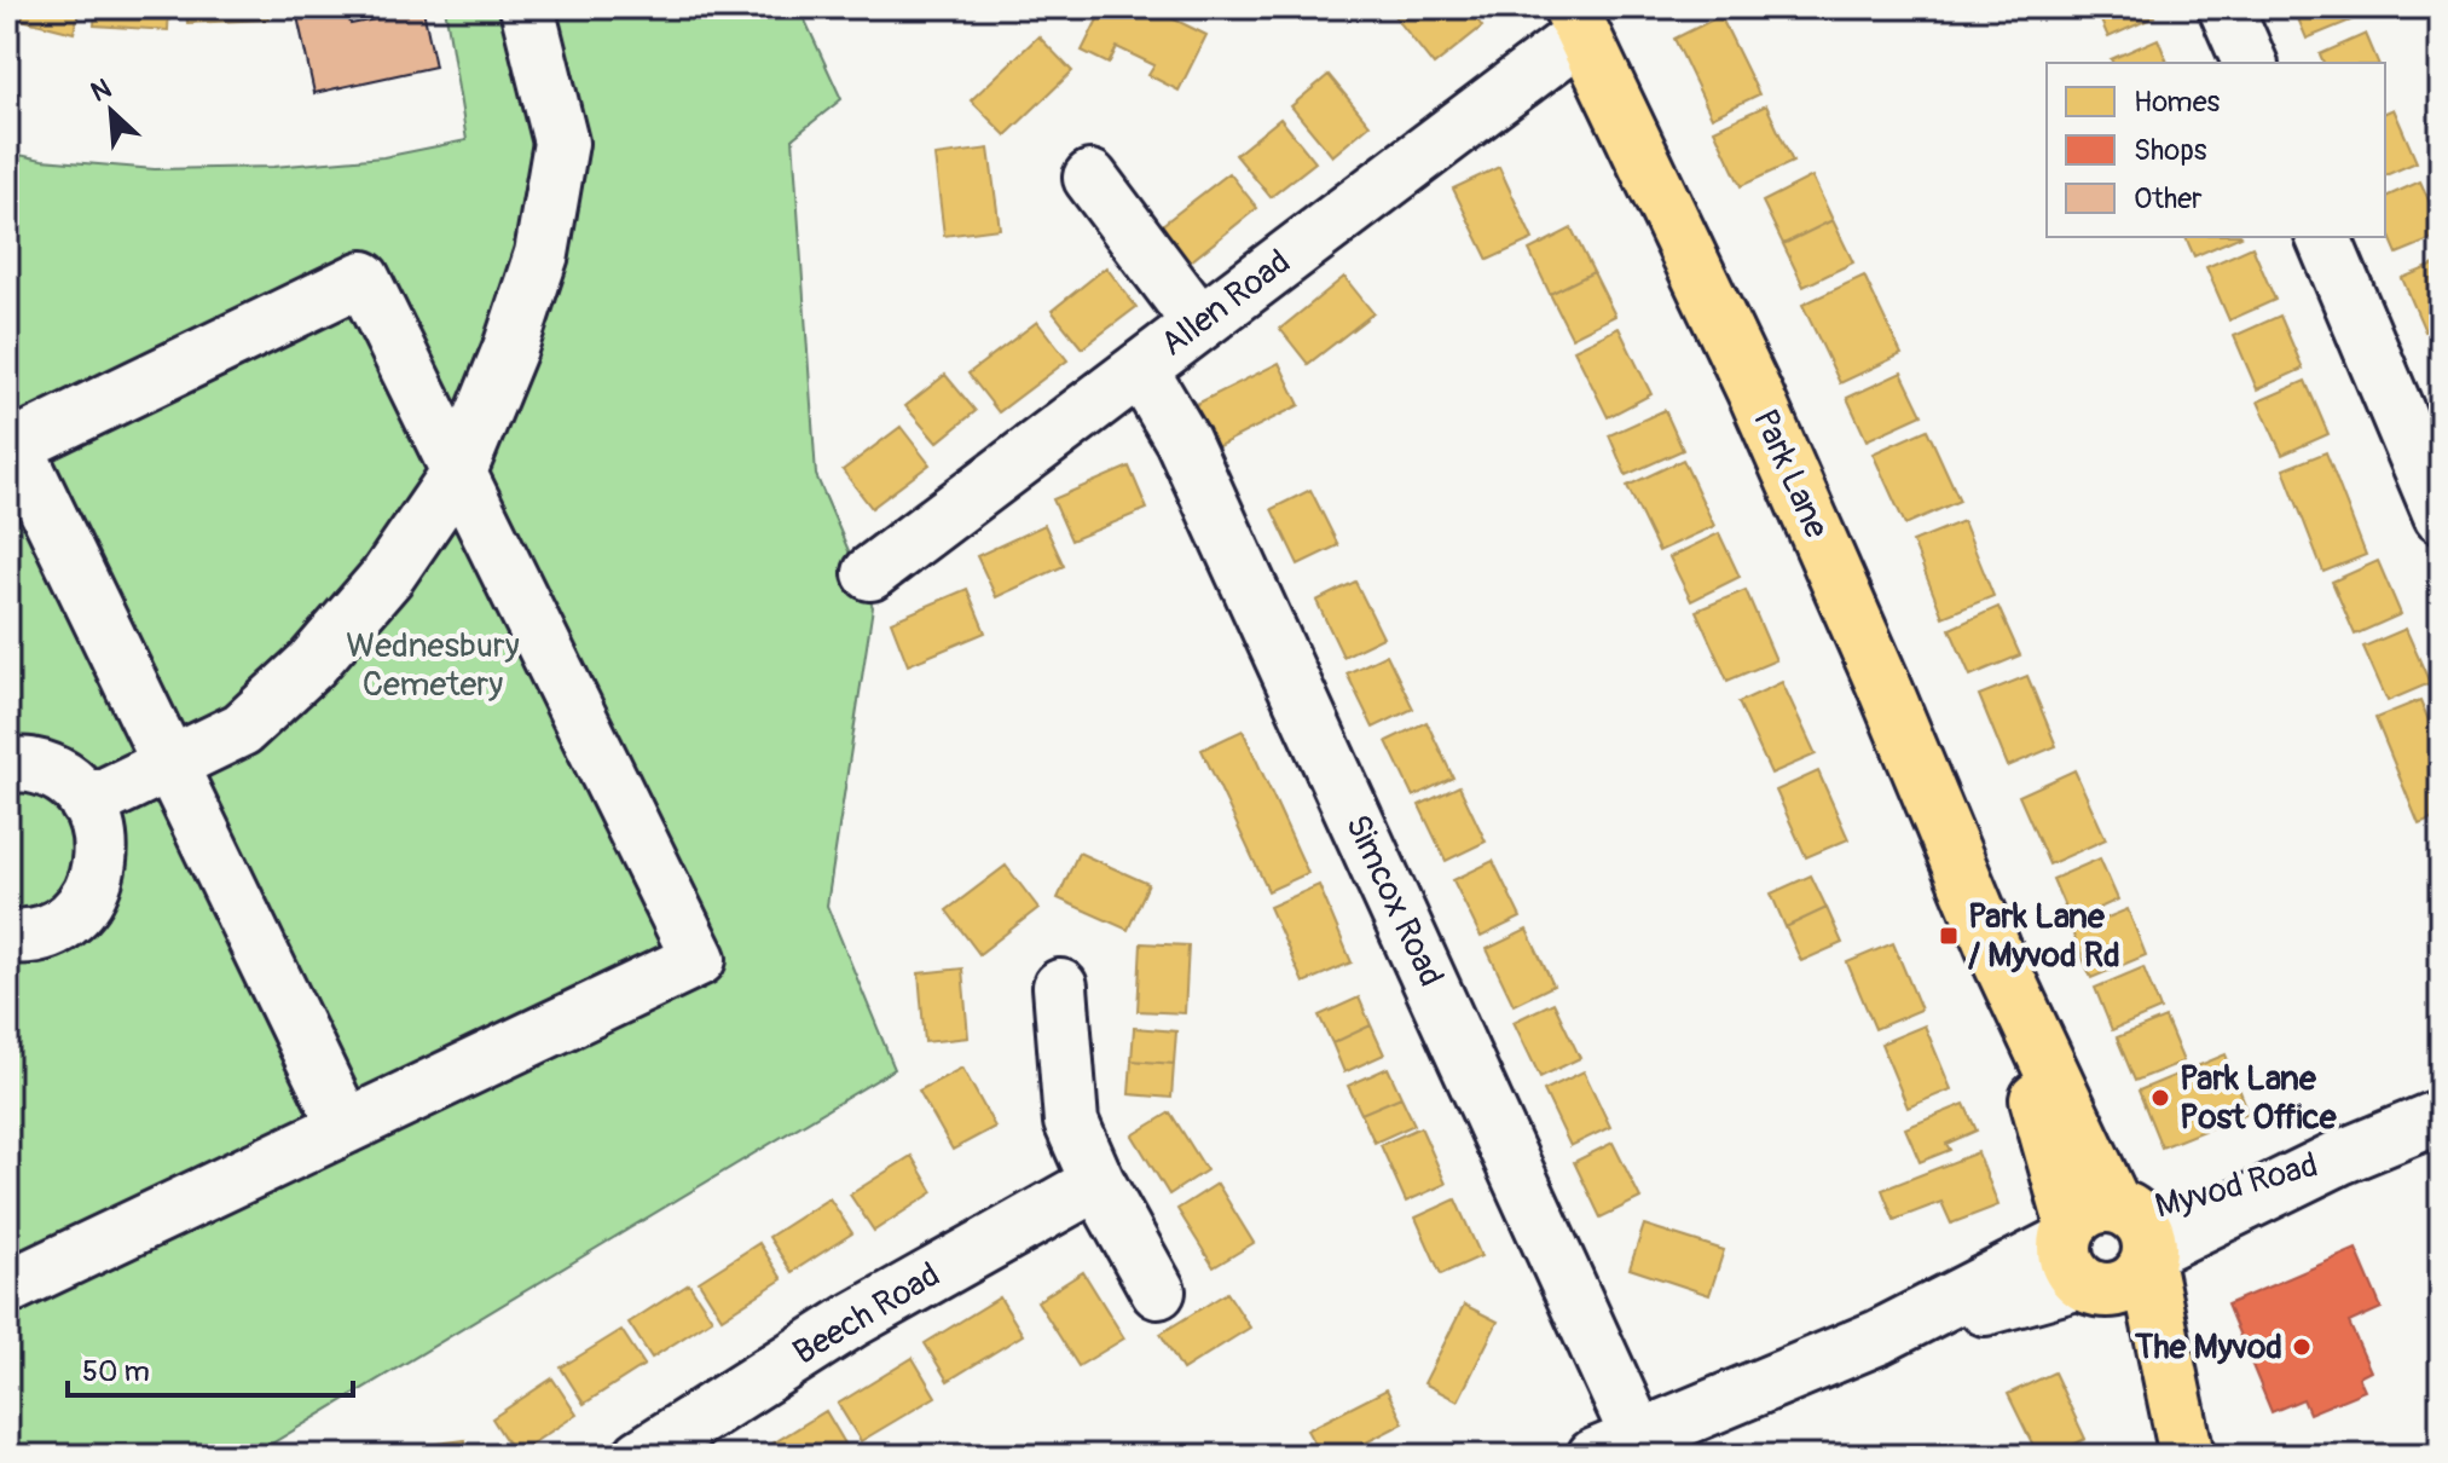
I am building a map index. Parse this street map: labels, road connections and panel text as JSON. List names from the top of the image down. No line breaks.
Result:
{"streets":{"main road":["Park Lane"],"street":["Allen Road","Simcox Road","Myvod Road","Beech Road"]},"crossings":[["Allen Road","Park Lane"],["Allen Road","Simcox Road"],["Park Lane","Myvod Road"],["Simcox Road","Myvod Road"]],"parks":["Wednesbury Cemetery"],"places":{"transit":["Park Lane / Myvod Rd"],"other":["Park Lane Post Office","The Myvod"]},"legend":["Homes","Shops","Other"],"scale_bar":"50 m","north":"top left"}
